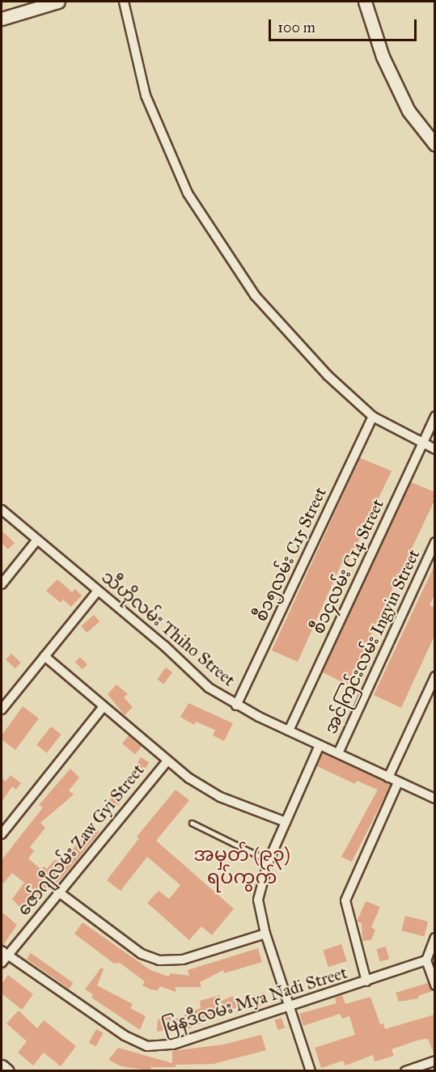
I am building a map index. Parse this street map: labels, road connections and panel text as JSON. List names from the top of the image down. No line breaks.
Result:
{"streets":{"street":["စီ၁၅လမ်း C15 Street","စီ၁၄လမ်း C14 Street","သီဟိုလမ်း Thiho Street","အင်ကြင်းလမ်း Ingyin Street","ဇော်ဂျီလမ်း Zaw Gyi Street","မြနဒီလမ်း Mya Nadi Street"]},"crossings":[["စီ၁၅လမ်း C15 Street","သီဟိုလမ်း Thiho Street"],["စီ၁၄လမ်း C14 Street","သီဟိုလမ်း Thiho Street"],["သီဟိုလမ်း Thiho Street","အင်ကြင်းလမ်း Ingyin Street"],["ဇော်ဂျီလမ်း Zaw Gyi Street","မြနဒီလမ်း Mya Nadi Street"]],"districts":["အမှတ် (၉၃) ရပ်ကွက်"],"scale_bar":"100 m"}
